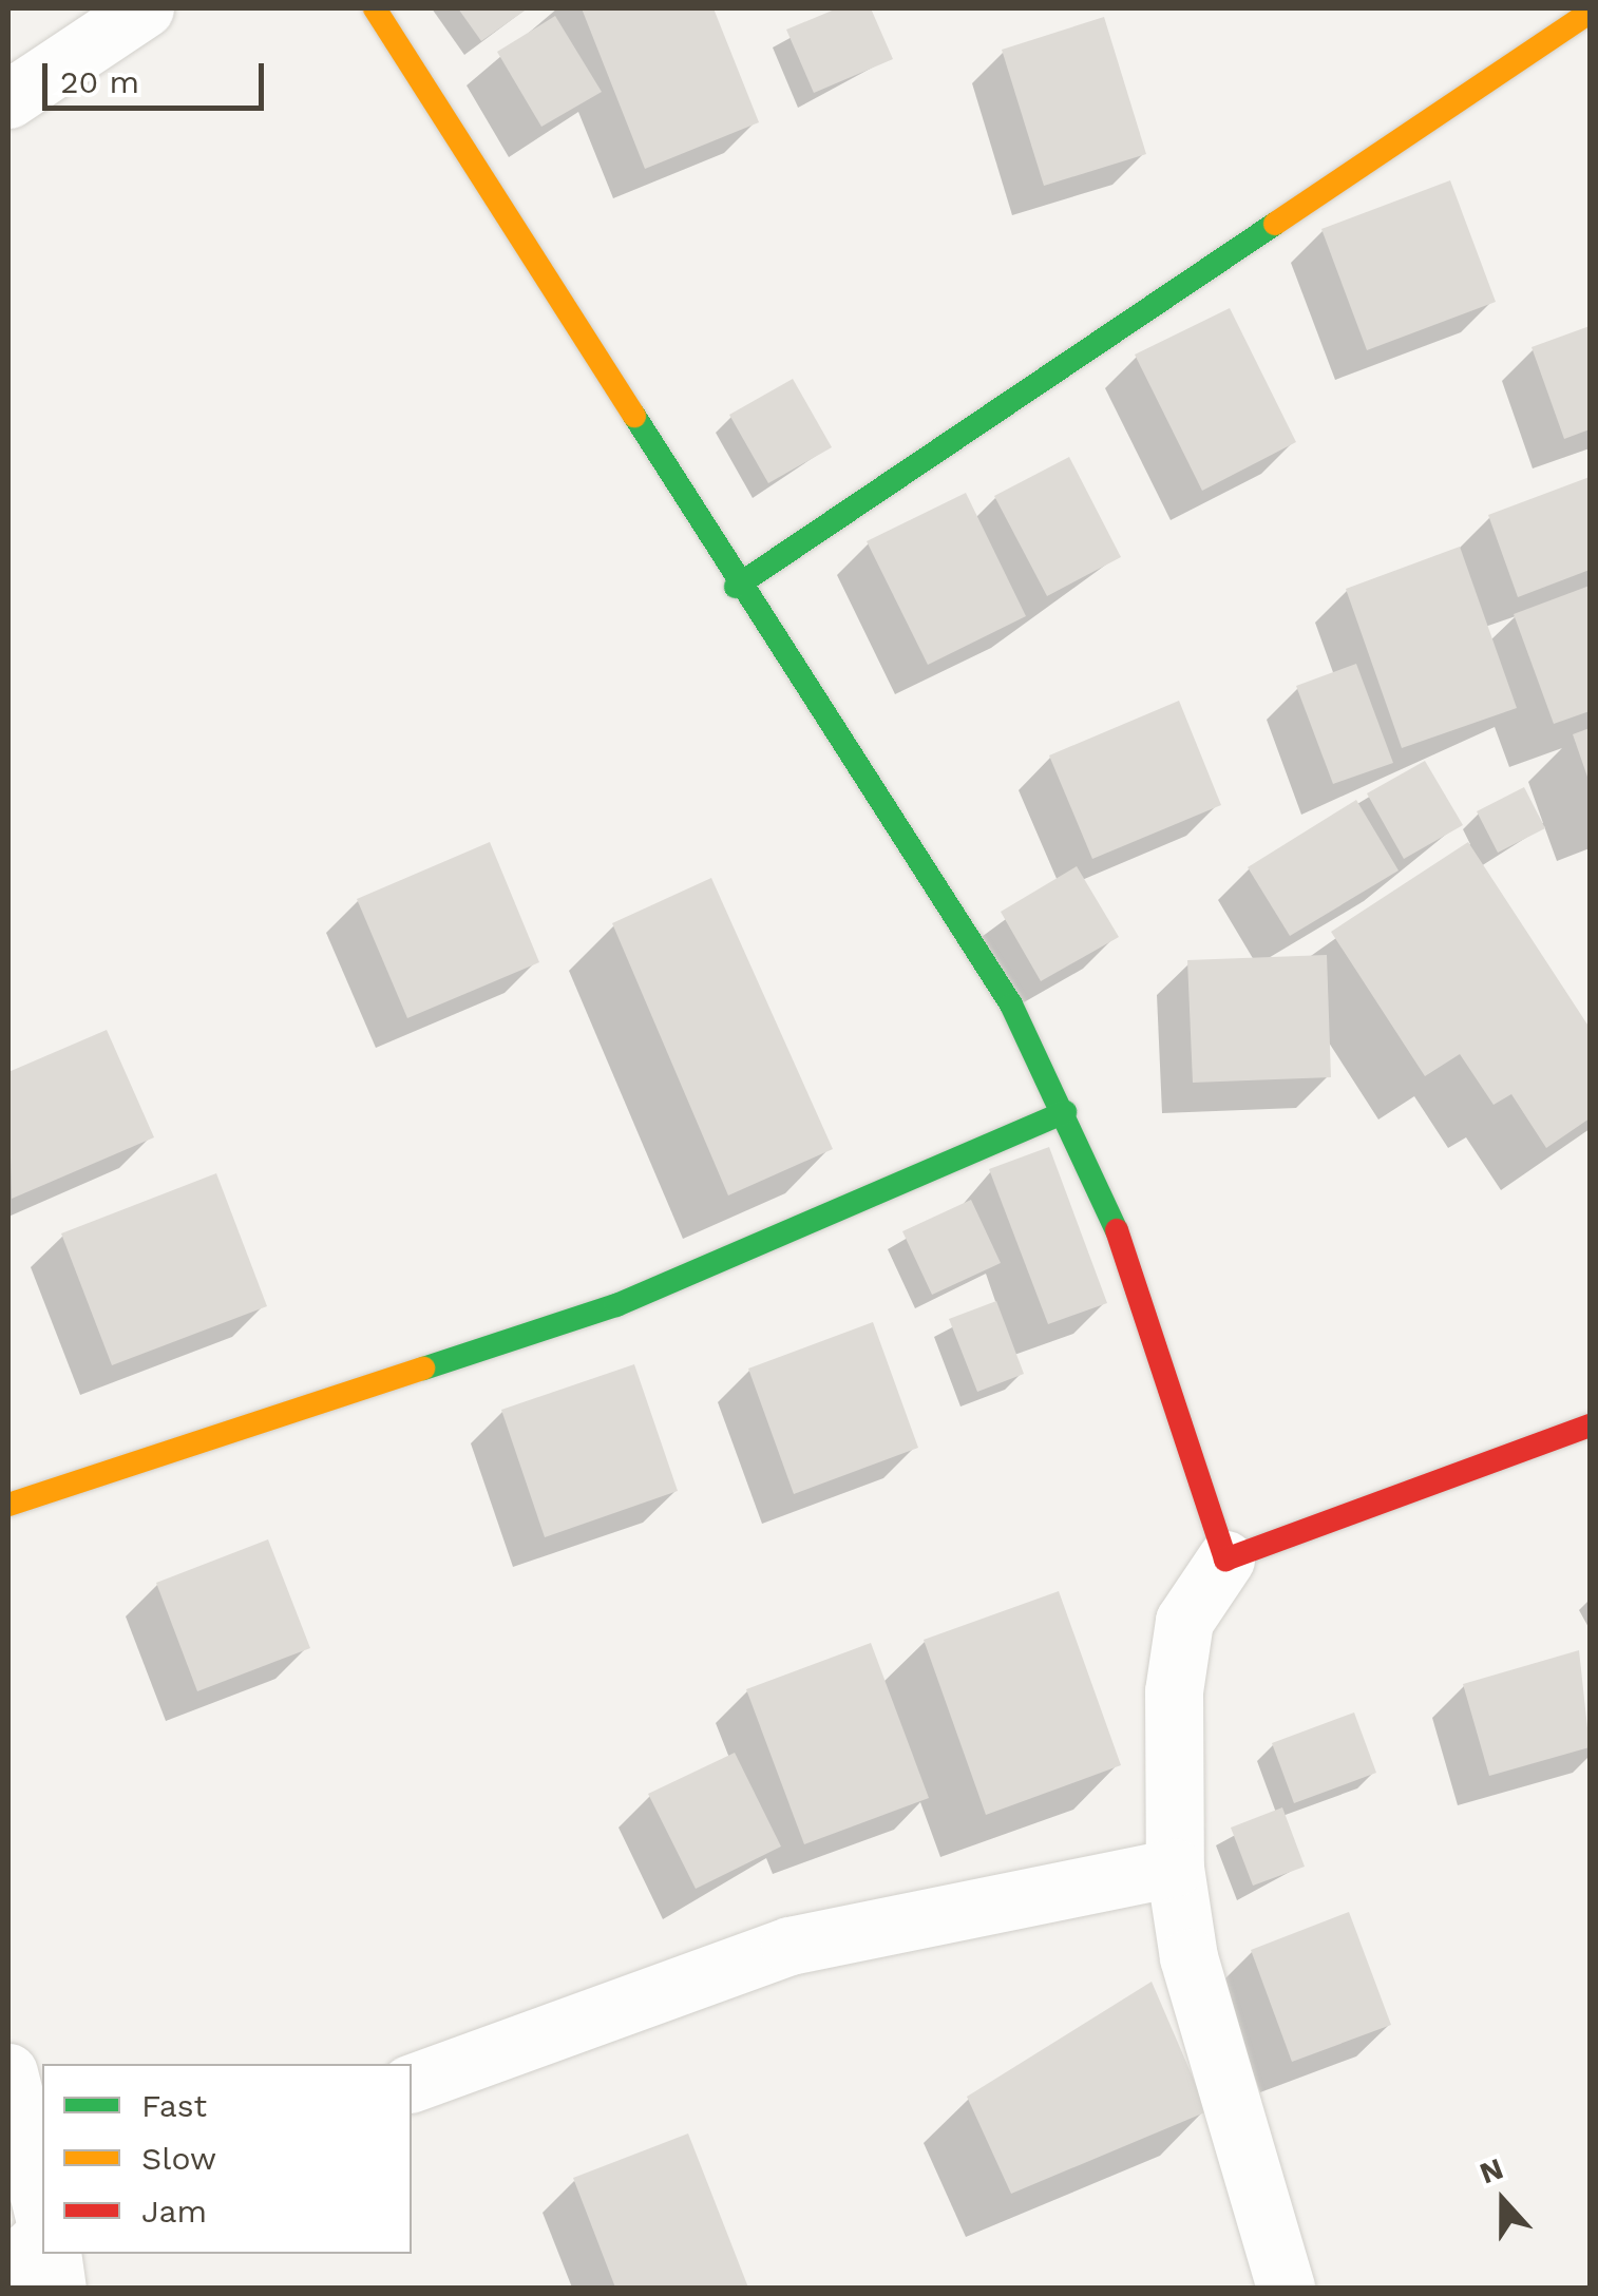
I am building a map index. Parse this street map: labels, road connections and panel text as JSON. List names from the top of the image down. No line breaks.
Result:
{"legend":["Fast","Slow","Jam"],"scale_bar":"20 m","north":"top"}
